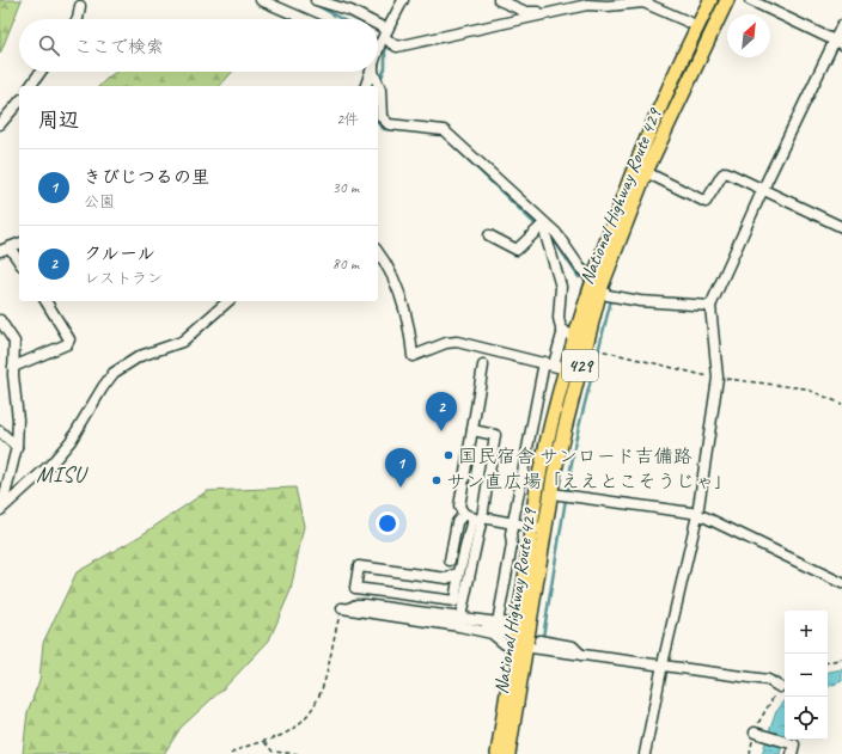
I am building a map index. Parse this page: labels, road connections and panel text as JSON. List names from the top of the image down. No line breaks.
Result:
{"streets":{"highway":["National Highway Route 429","429"]},"districts":["MISU"],"places":["国民宿舎 サンロード吉備路","サン直広場「ええとこそうじゃ」"],"north":"top right","page":{"search":"ここで検索","heading":["周辺","2件"],"list":[{"mark":"1","name":"きびじつるの里","note":"公園","value":"30 m"},{"mark":"2","name":"クルール","note":"レストラン","value":"80 m"}],"pins":["2","1"],"map_buttons":["+","−"]}}
